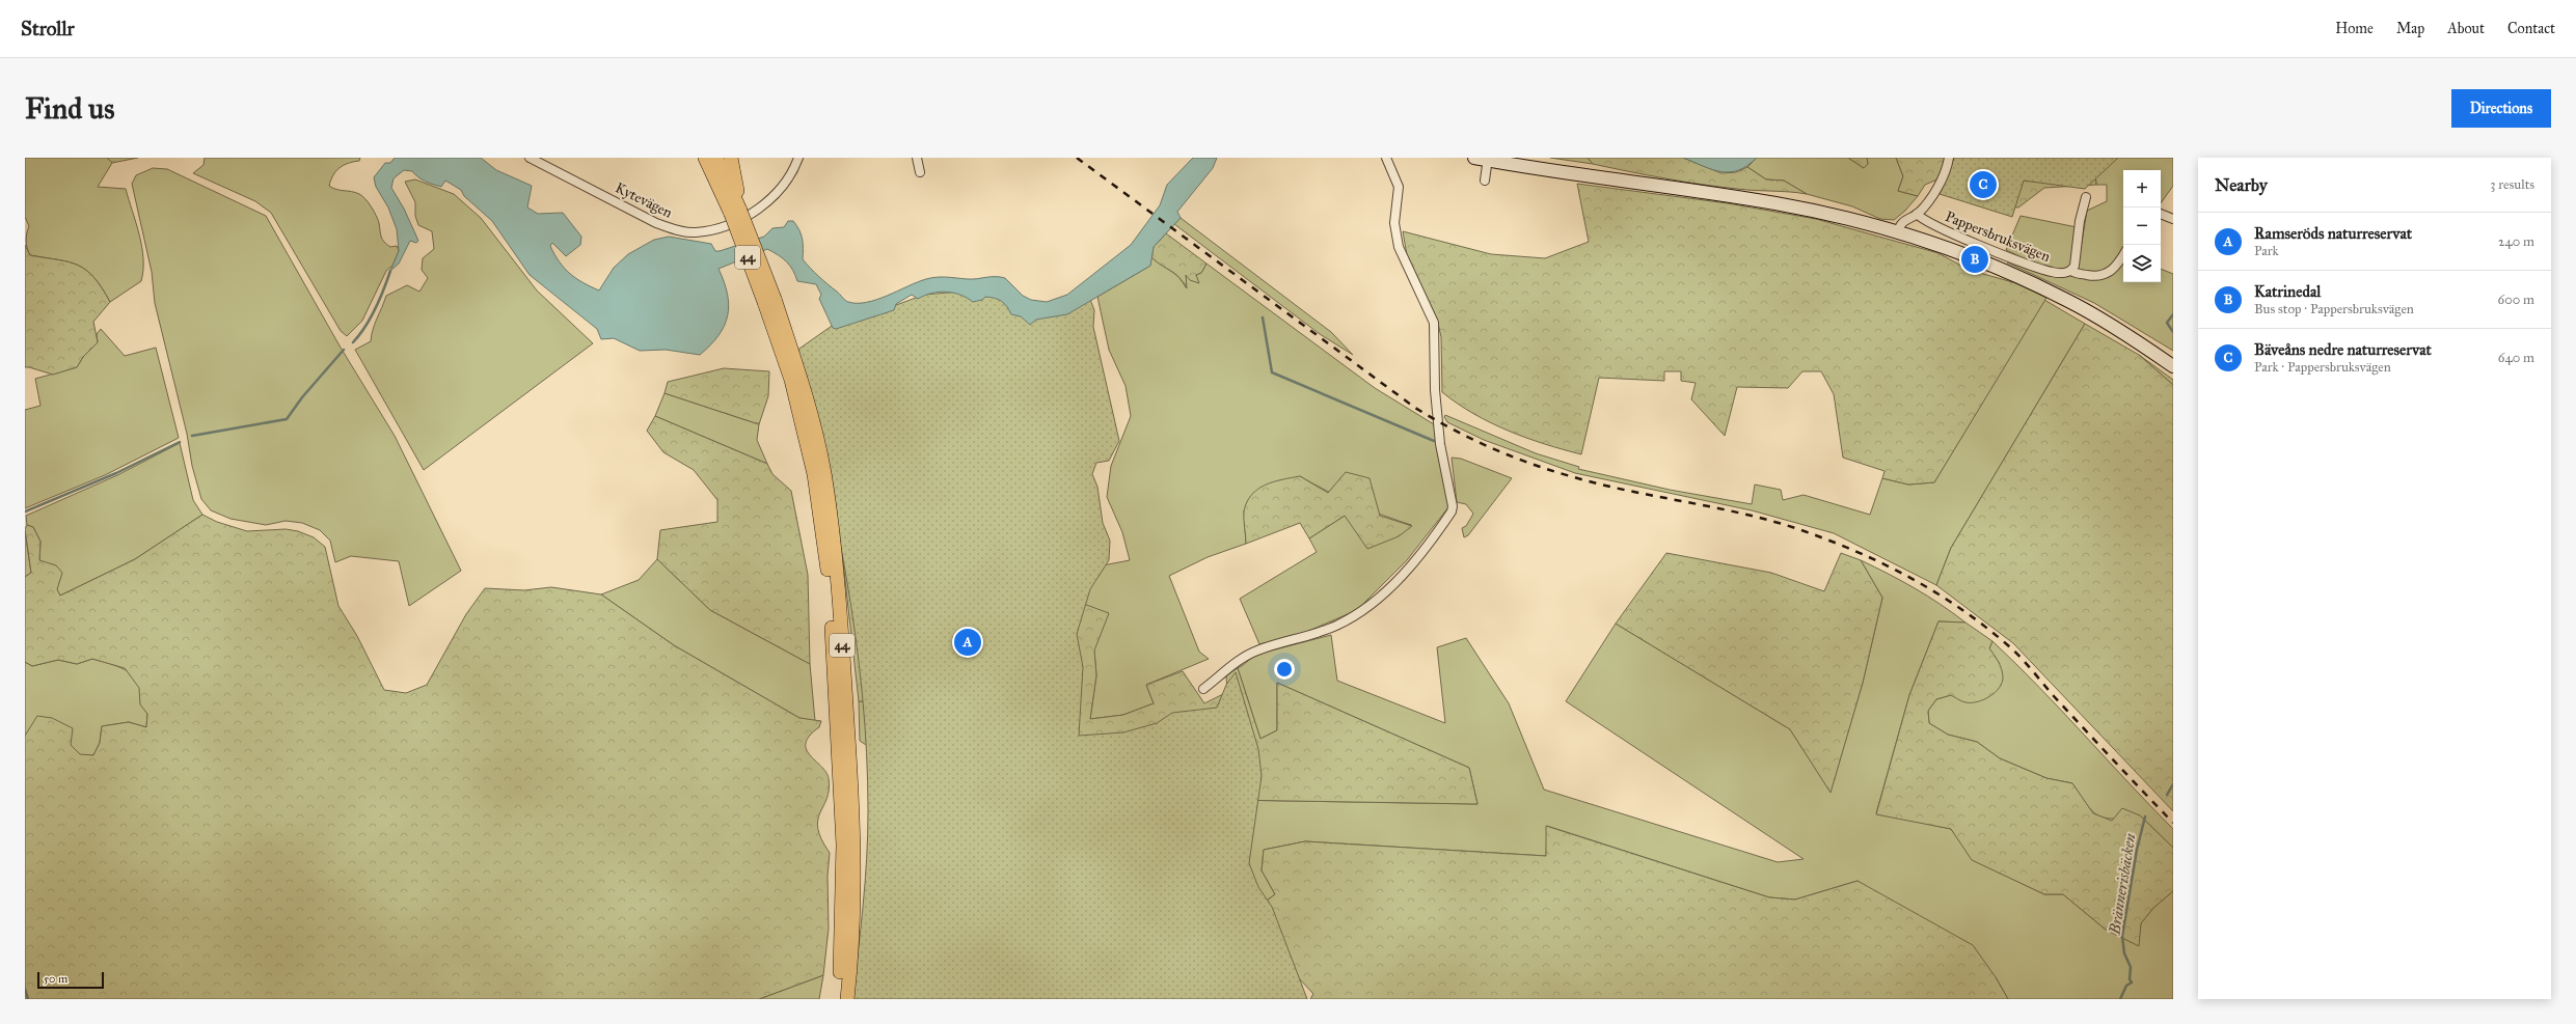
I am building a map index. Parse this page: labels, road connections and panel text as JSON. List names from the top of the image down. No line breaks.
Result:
{"streets":{"main road":["44"],"street":["Kytevägen","Pappersbruksvägen"]},"water":["Brännerisbäcken"],"scale_bar":"50 m","page":{"header":"Strollr","nav":["Home","Map","About","Contact"],"buttons":"Directions","title":"Find us","heading":["Nearby","3 results"],"pins":["C","B","A"],"map_buttons":["+","−"],"list":[{"mark":"A","name":"Ramseröds naturreservat","note":"Park","value":"240 m"},{"mark":"B","name":"Katrinedal","note":"Bus stop · Pappersbruksvägen","value":"600 m"},{"mark":"C","name":"Bäveåns nedre naturreservat","note":"Park · Pappersbruksvägen","value":"640 m"}],"scale":"50 m"}}
